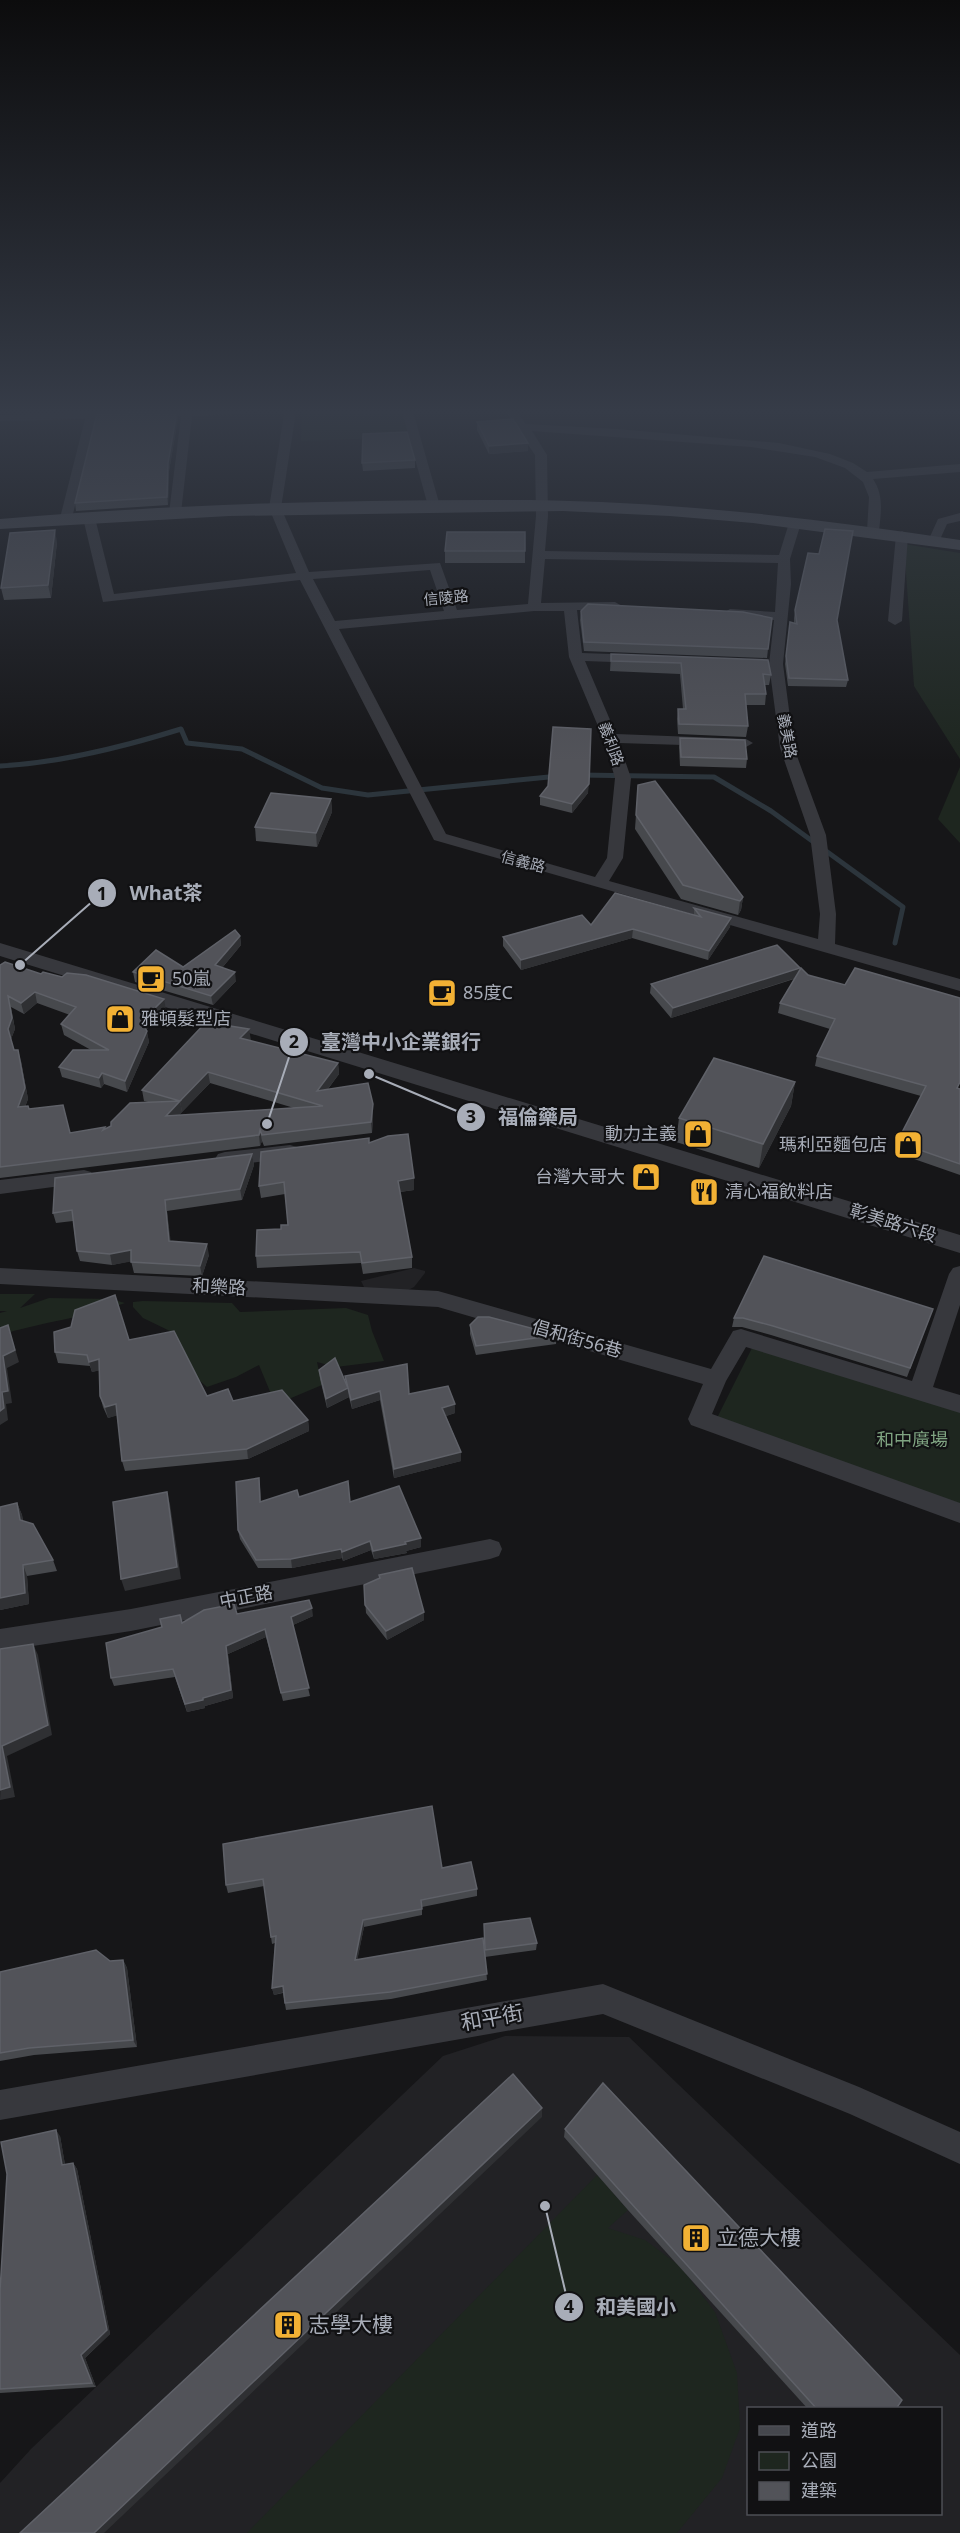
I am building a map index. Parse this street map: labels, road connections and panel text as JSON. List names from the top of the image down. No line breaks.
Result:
{"streets":{"street":["信陵路","義美路","義利路","信義路","彰美路六段","和樂路","倡和街56巷","中正路","和平街"]},"crossings":[["信陵路","義利路"],["信陵路","信義路"],["義美路","信義路"],["義利路","信義路"],["和樂路","倡和街56巷"]],"parks":["和中廣場"],"places":{"other":["What茶","福倫藥局","臺灣中小企業銀行","和美國小"],"cafe":["50嵐","85度C"],"shop":["雅頓髮型店","動力主義","瑪利亞麵包店","台灣大哥大"],"restaurant":["清心福飲料店"],"building":["立德大樓","志學大樓"]},"legend":["道路","公園","建築"]}
